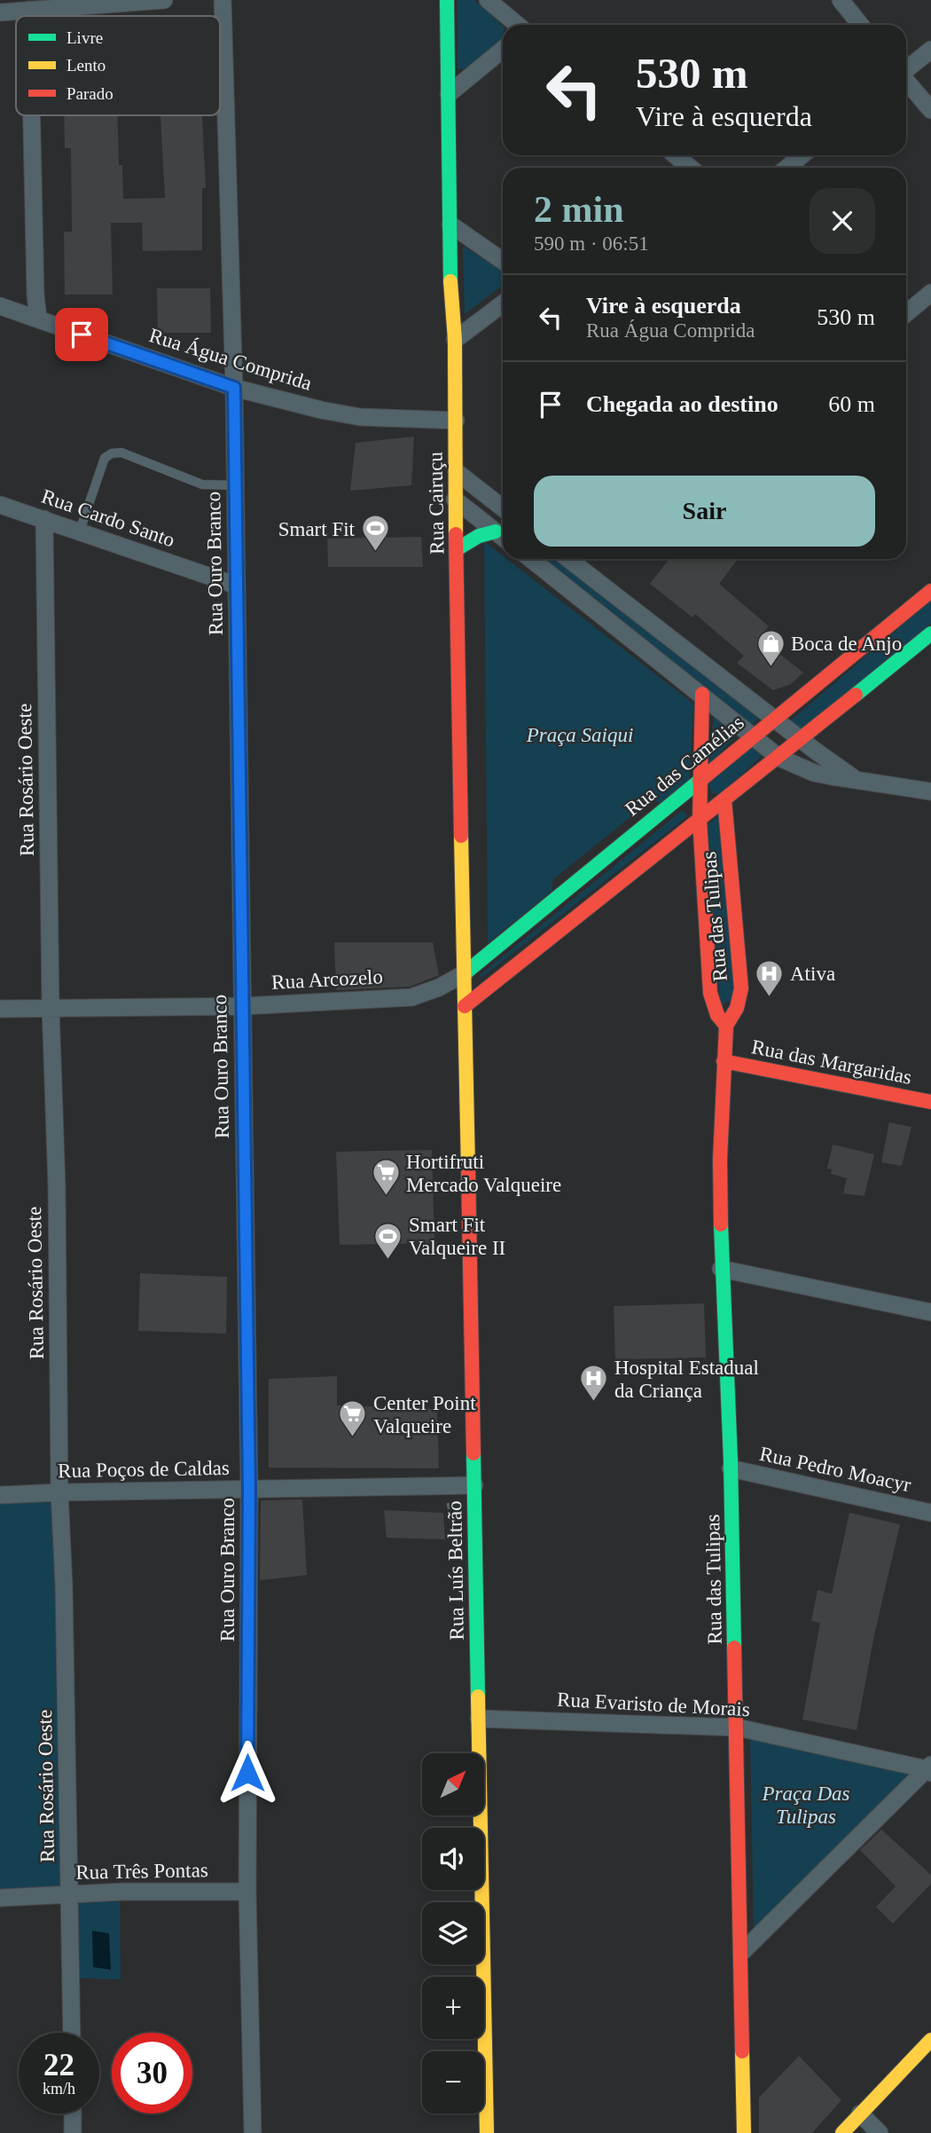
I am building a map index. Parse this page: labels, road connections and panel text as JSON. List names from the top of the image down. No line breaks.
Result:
{"streets":{"street":["Rua Água Comprida","Rua Cairuçu","Rua Cardo Santo","Rua Ouro Branco","Rua das Camélias","Rua Rosário Oeste","Rua das Tulipas","Rua Arcozelo","Rua das Margaridas","Rua Poços de Caldas","Rua Pedro Moacyr","Rua Luís Beltrão","Rua Evaristo de Morais","Rua Três Pontas"]},"crossings":[["Rua Água Comprida","Rua Cairuçu"],["Rua Água Comprida","Rua Ouro Branco"],["Rua Cairuçu","Rua das Camélias"],["Rua Cairuçu","Rua Arcozelo"],["Rua Cairuçu","Rua Luís Beltrão"],["Rua Cardo Santo","Rua Ouro Branco"],["Rua Cardo Santo","Rua Rosário Oeste"],["Rua Ouro Branco","Rua Arcozelo"],["Rua Ouro Branco","Rua Poços de Caldas"],["Rua Ouro Branco","Rua Três Pontas"],["Rua das Camélias","Rua das Tulipas"],["Rua das Camélias","Rua Arcozelo"],["Rua Rosário Oeste","Rua Arcozelo"],["Rua Rosário Oeste","Rua Poços de Caldas"],["Rua Rosário Oeste","Rua Três Pontas"],["Rua das Tulipas","Rua das Margaridas"],["Rua das Tulipas","Rua Pedro Moacyr"],["Rua das Tulipas","Rua Evaristo de Morais"],["Rua Poços de Caldas","Rua Luís Beltrão"],["Rua Luís Beltrão","Rua Evaristo de Morais"]],"parks":["Praça Saiqui","Praça Das Tulipas"],"places":{"sports":["Smart Fit","Smart Fit Valqueire II"],"shop":["Boca de Anjo"],"hospital":["Ativa","Hospital Estadual da Criança"],"supermarket":["Hortifruti Mercado Valqueire","Center Point Valqueire"]},"legend":["Livre","Lento","Parado"],"north":"top right","page":{"turn":["530 m","Vire à esquerda"],"heading":["2 min","590 m · 06:51"],"list":[{"name":"Vire à esquerda","note":"Rua Água Comprida","value":"530 m"},{"name":"Chegada ao destino","value":"60 m"}],"buttons":"Sair","map_buttons":["+","−"],"speed":"22 km/h","limit":"30"}}
